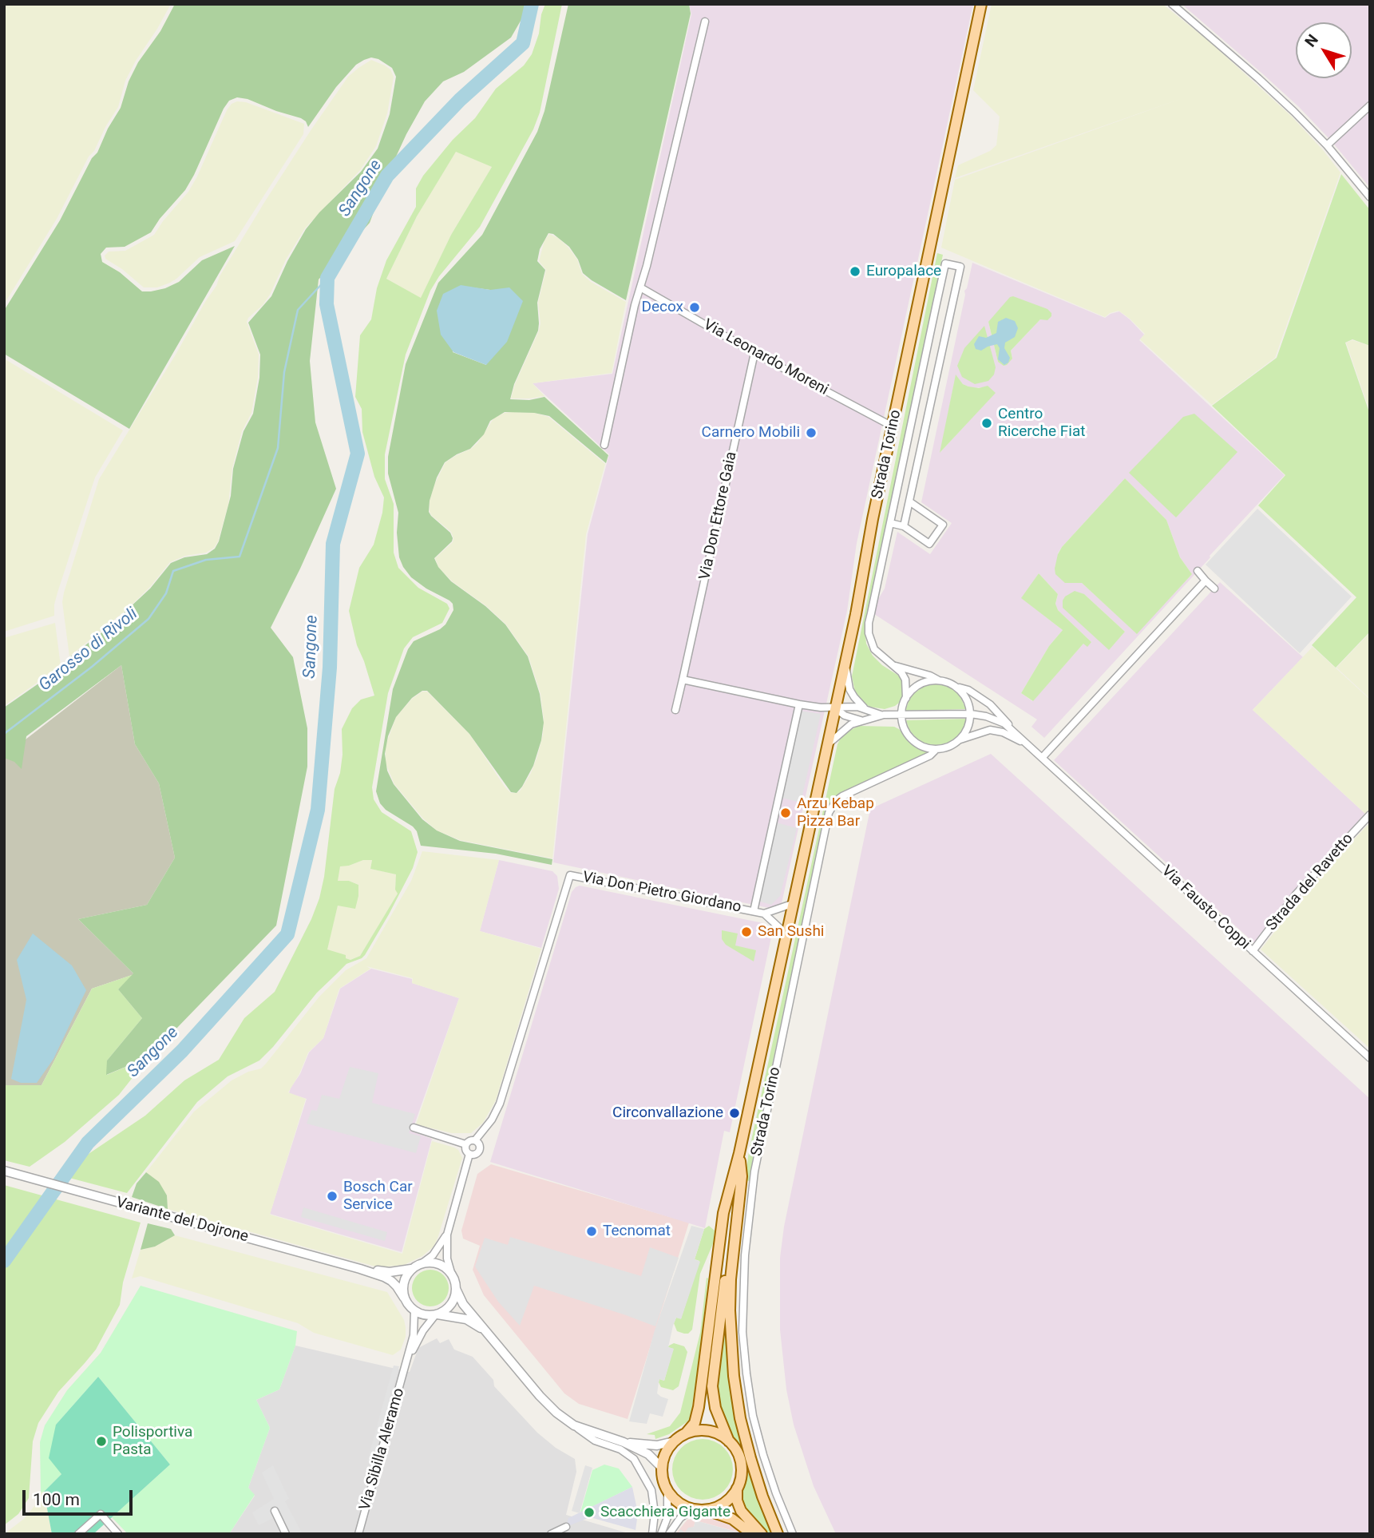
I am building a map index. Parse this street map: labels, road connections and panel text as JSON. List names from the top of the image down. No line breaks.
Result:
{"streets":{"main road":["Strada Torino"],"street":["Via Leonardo Moreni","Via Don Ettore Gaia","Strada del Ravetto","Via Don Pietro Giordano","Via Fausto Coppi","Variante del Dojrone","Via Sibilla Aleramo"]},"crossings":[["Via Leonardo Moreni","Strada Torino"],["Via Leonardo Moreni","Via Don Ettore Gaia"],["Strada Torino","Via Fausto Coppi"],["Strada del Ravetto","Via Fausto Coppi"],["Variante del Dojrone","Via Sibilla Aleramo"]],"water":["Sangone","Garosso di Rivoli"],"places":["Europalace","Decox","Centro Ricerche Fiat","Carnero Mobili","Arzu Kebap Pizza Bar","San Sushi","Circonvallazione","Bosch Car Service","Tecnomat","Polisportiva Pasta","Scacchiera Gigante"],"scale_bar":"100 m","north":"top left"}
